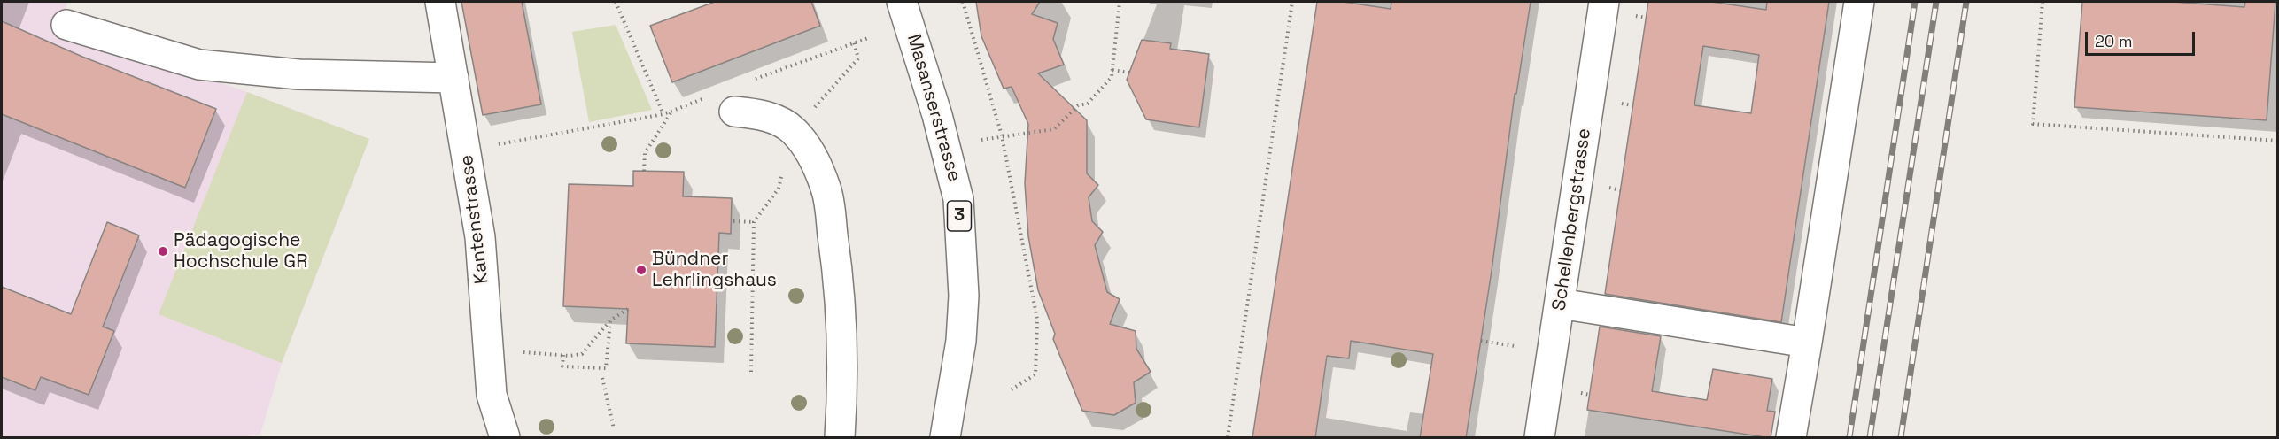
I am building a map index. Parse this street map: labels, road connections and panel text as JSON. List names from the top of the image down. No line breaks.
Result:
{"streets":{"street":["Masanserstrasse","3","Kantenstrasse","Schellenbergstrasse"]},"places":["Pädagogische Hochschule GR","Bündner Lehrlingshaus"],"scale_bar":"20 m"}
